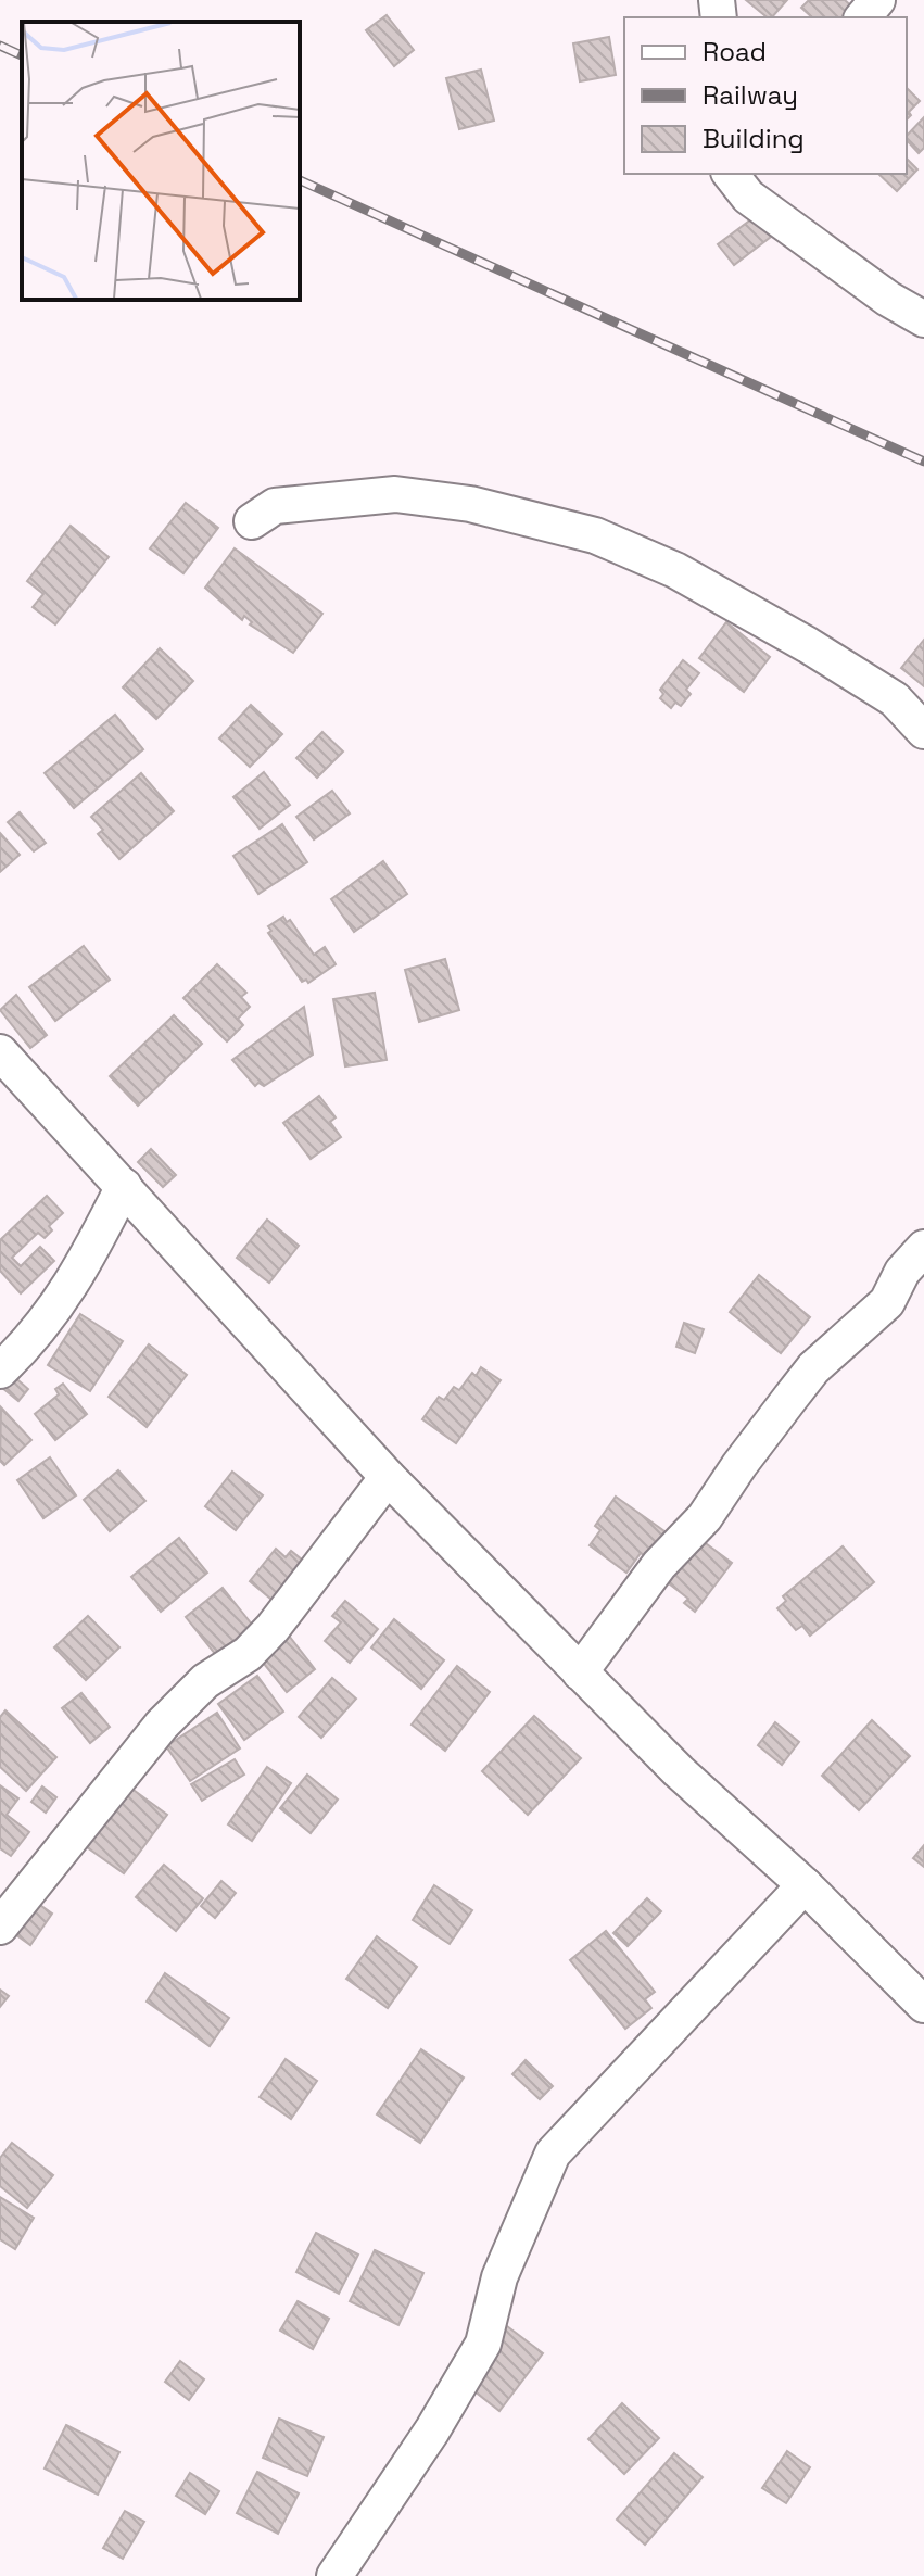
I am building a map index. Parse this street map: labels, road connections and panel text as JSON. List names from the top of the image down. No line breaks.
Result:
{"legend":["Road","Railway","Building"]}
